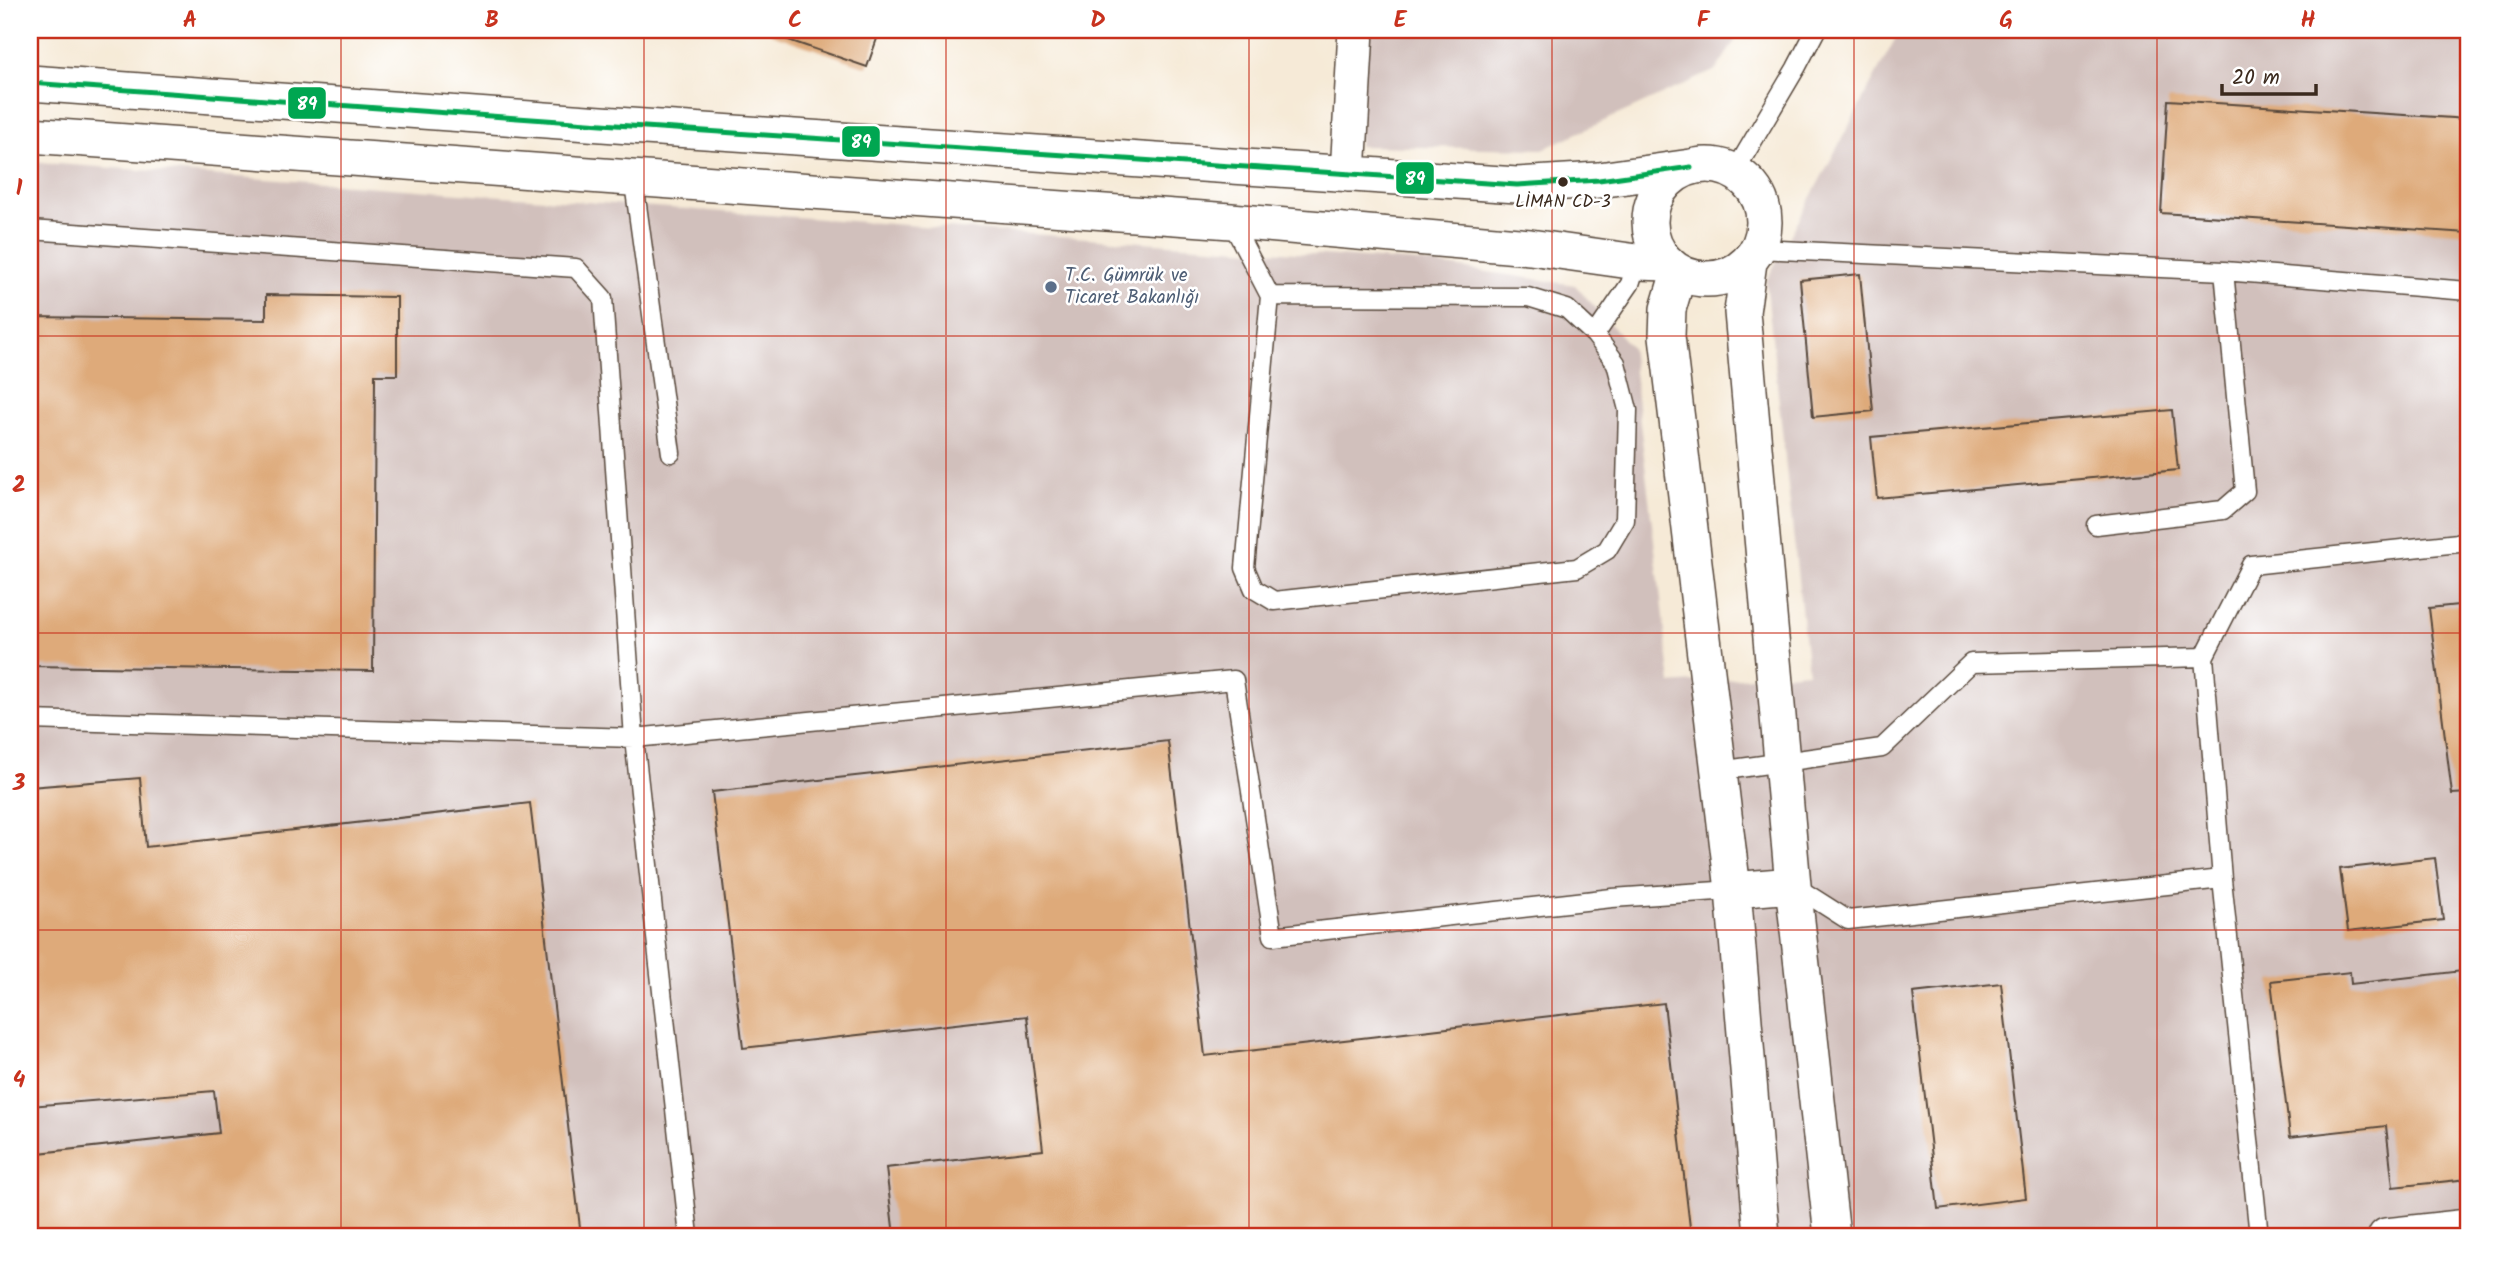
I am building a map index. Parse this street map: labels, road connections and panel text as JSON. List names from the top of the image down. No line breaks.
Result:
{"places":["LİMAN CD-3","T.C. Gümrük ve Ticaret Bakanlığı"],"lines":["transit line 89"],"scale_bar":"20 m","grid":{"columns":["A","B","C","D","E","F","G","H"],"rows":["1","2","3","4"]}}
